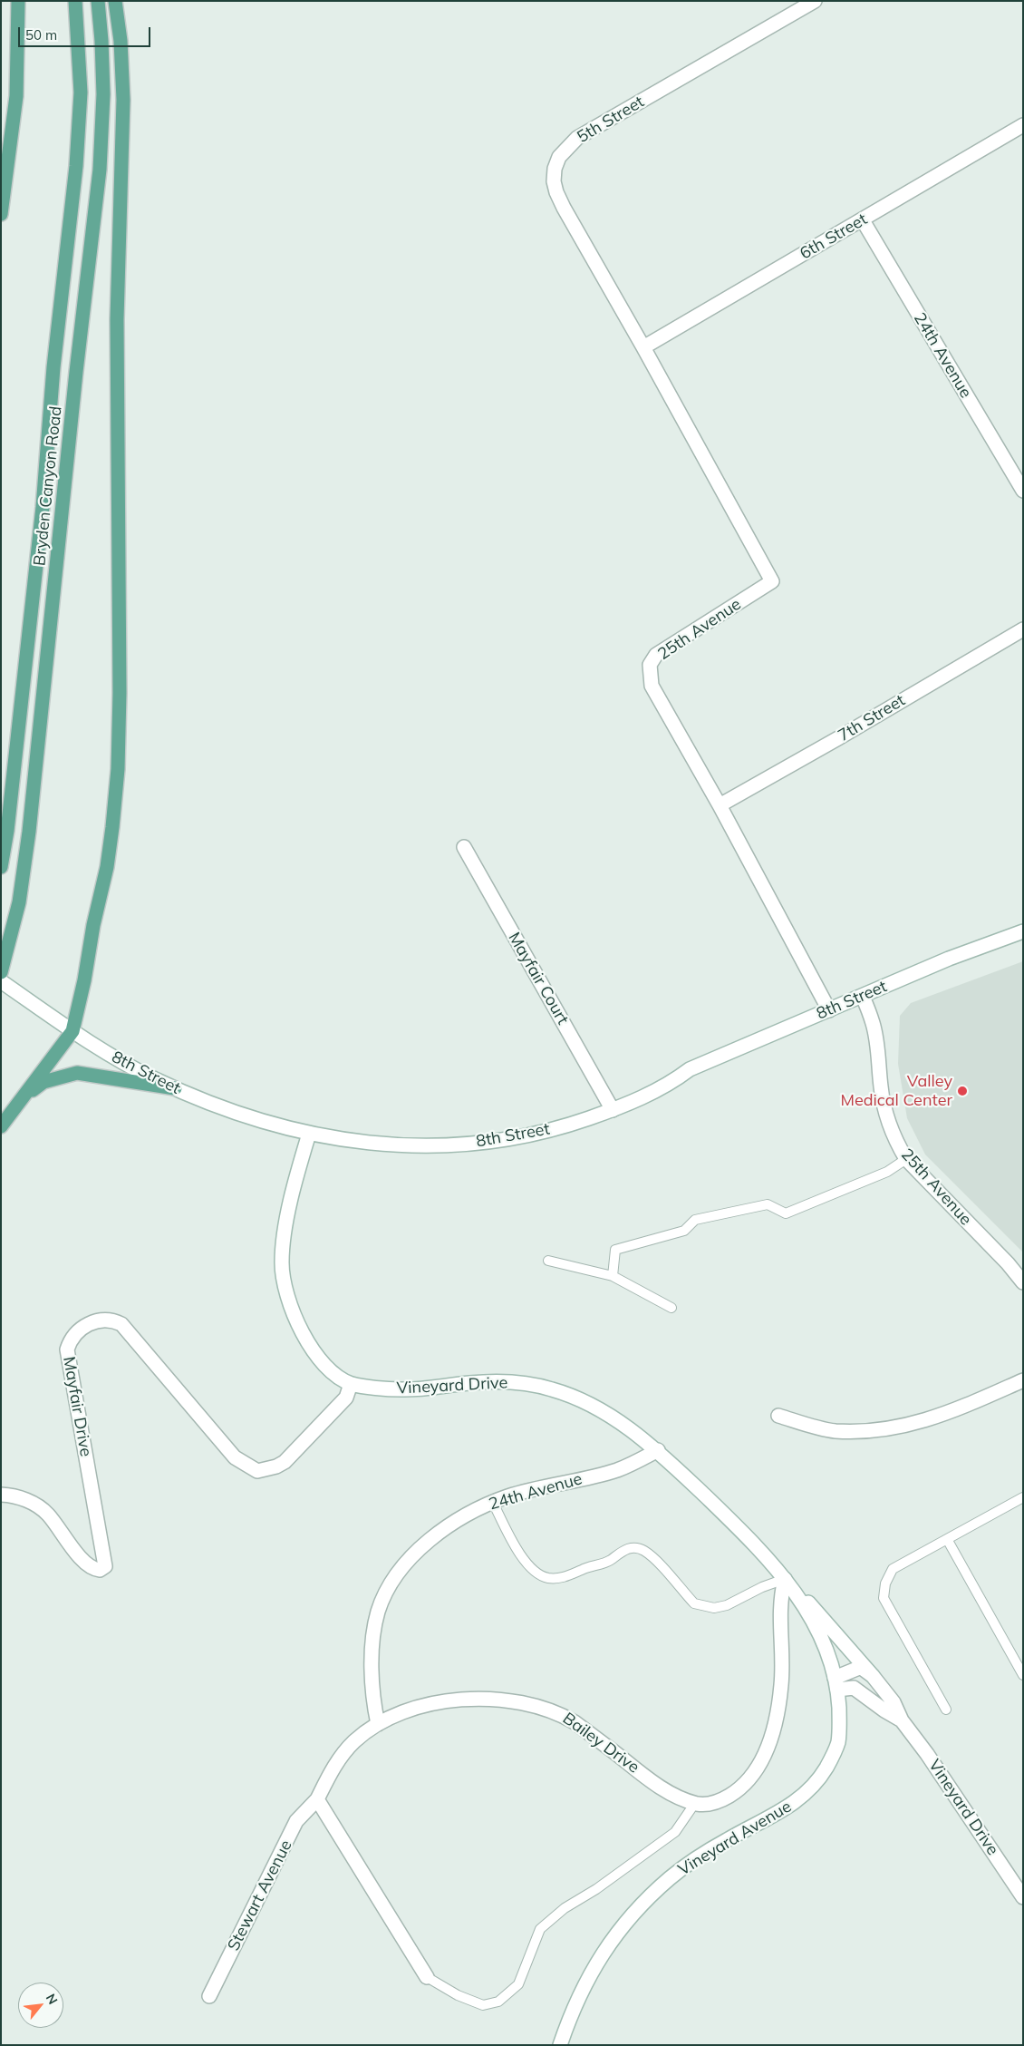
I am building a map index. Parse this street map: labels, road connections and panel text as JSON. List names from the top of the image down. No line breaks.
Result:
{"streets":{"main road":["Bryden Canyon Road"],"street":["5th Street","6th Street","24th Avenue","25th Avenue","7th Street","Mayfair Court","8th Street","Vineyard Drive","Mayfair Drive","Bailey Drive","Vineyard Avenue","Stewart Avenue"]},"crossings":[["5th Street","25th Avenue"],["6th Street","24th Avenue"],["6th Street","25th Avenue"],["24th Avenue","Vineyard Drive"],["24th Avenue","Bailey Drive"],["25th Avenue","7th Street"],["25th Avenue","8th Street"],["Mayfair Court","8th Street"],["8th Street","Vineyard Drive"],["Vineyard Drive","Mayfair Drive"],["Vineyard Drive","Bailey Drive"],["Vineyard Drive","Vineyard Avenue"],["Bailey Drive","Stewart Avenue"]],"places":["Valley Medical Center"],"scale_bar":"50 m","north":"top right"}
